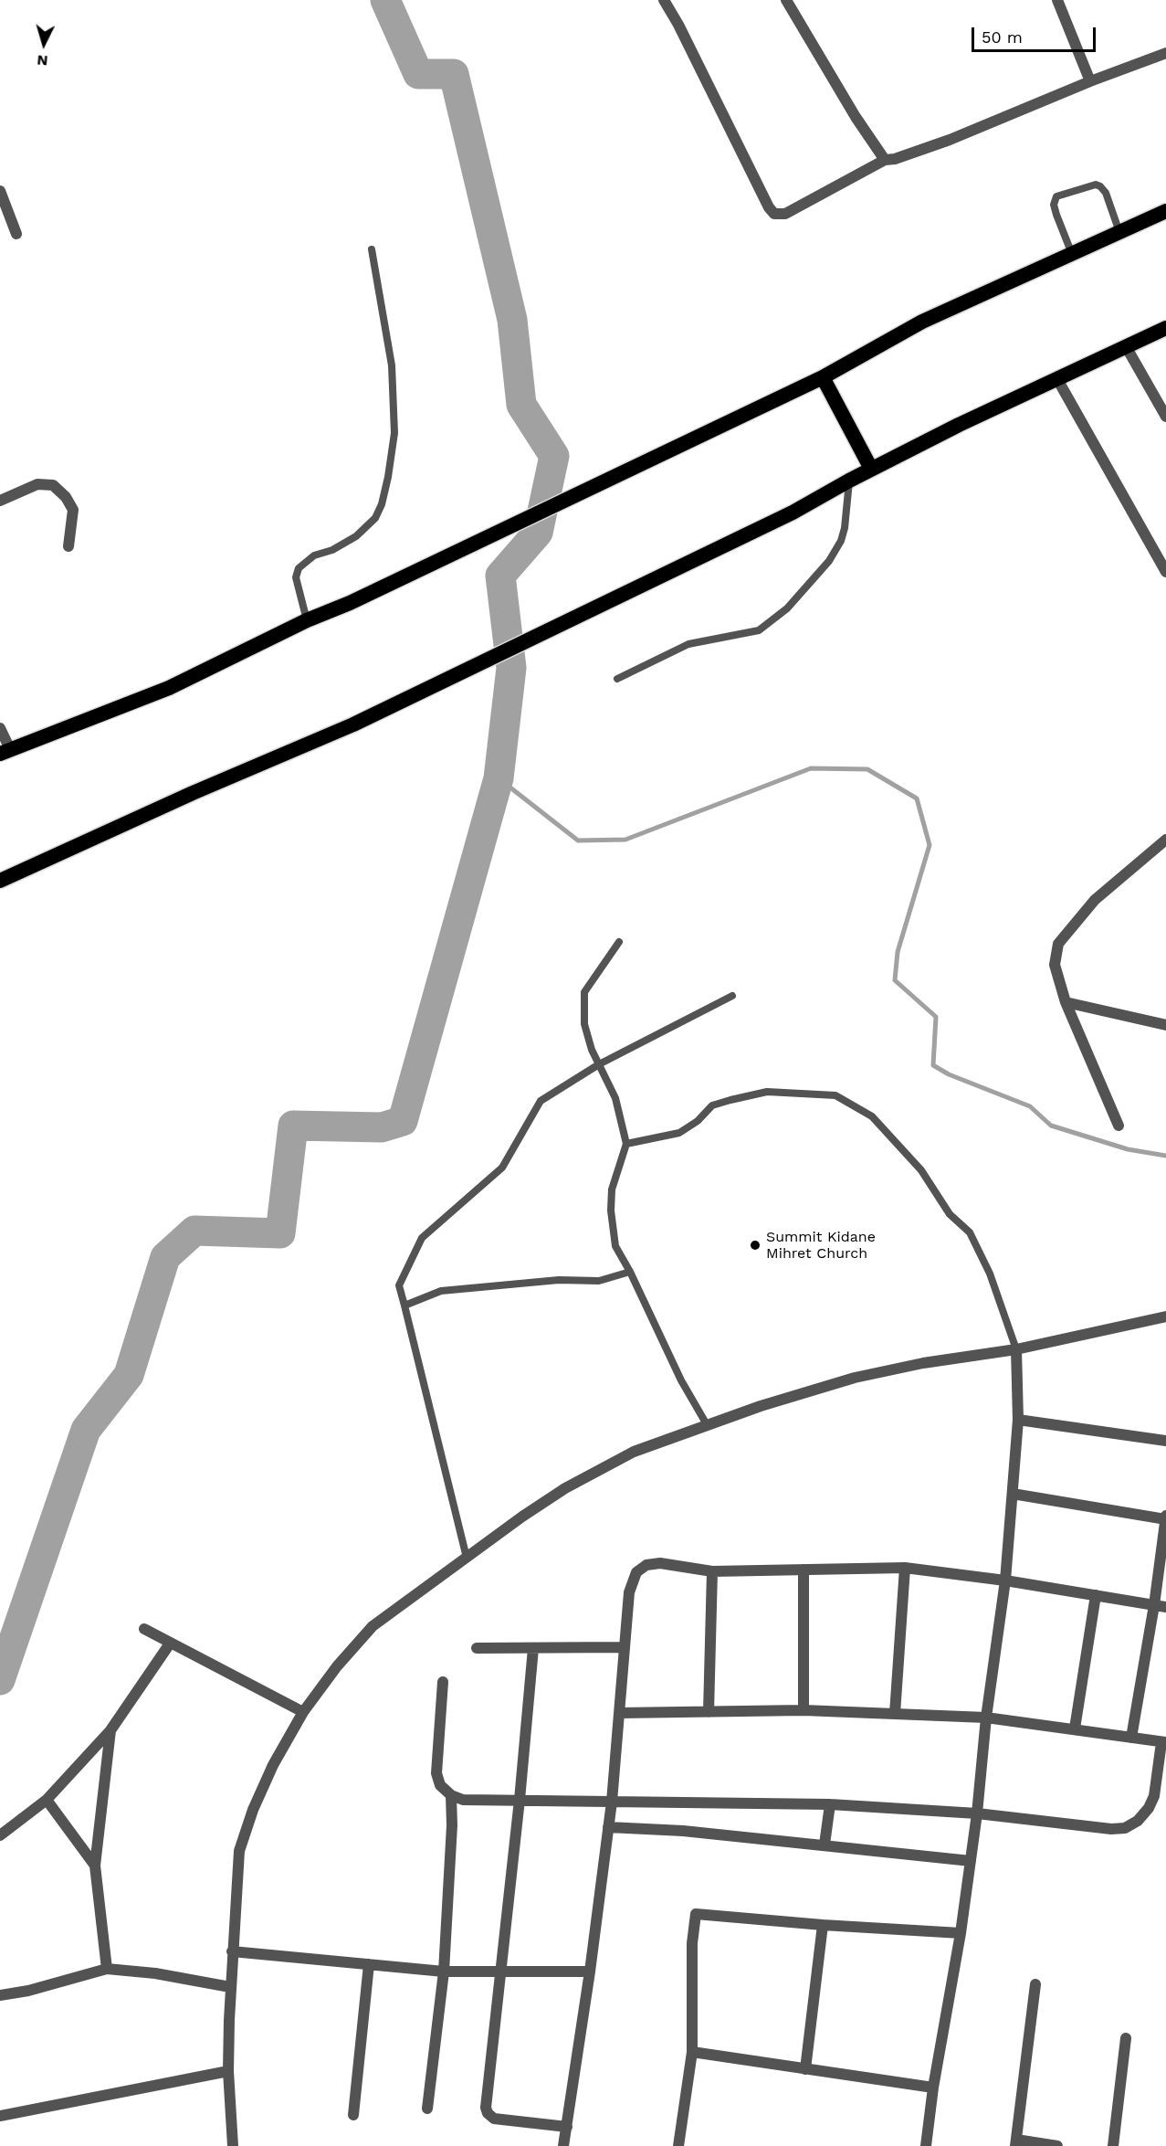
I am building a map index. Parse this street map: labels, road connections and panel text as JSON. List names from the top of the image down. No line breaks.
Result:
{"places":["Summit Kidane Mihret Church"],"scale_bar":"50 m","north":"bottom"}
